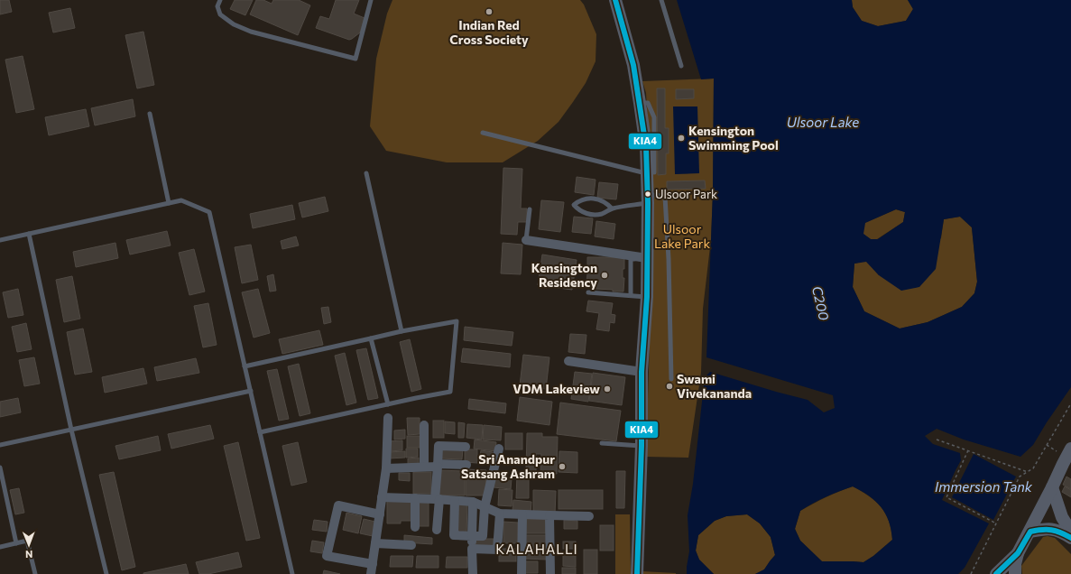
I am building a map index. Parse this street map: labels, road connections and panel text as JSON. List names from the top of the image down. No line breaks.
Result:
{"districts":["KALAHALLI"],"water":["Ulsoor Lake","C200","Immersion Tank"],"parks":["Ulsoor Lake Park"],"places":["Indian Red Cross Society","Kensington Swimming Pool","Ulsoor Park","Kensington Residency","Swami Vivekananda","VDM Lakeview","Sri Anandpur Satsang Ashram"],"lines":["transit line KIA4"],"north":"bottom"}
